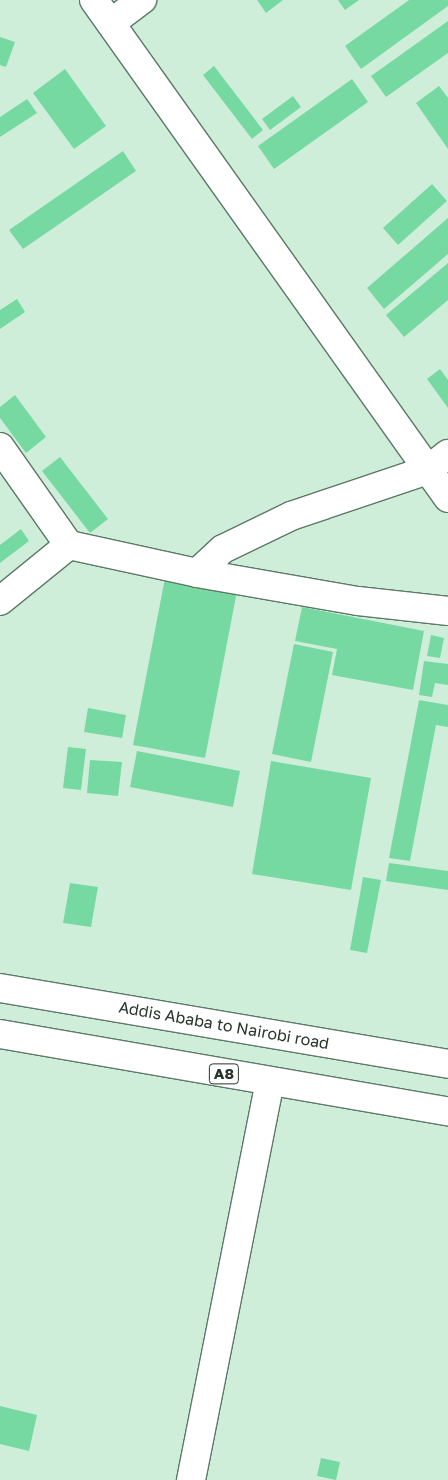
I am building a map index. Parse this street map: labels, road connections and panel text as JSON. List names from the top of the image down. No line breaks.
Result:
{"streets":{"main road":["Addis Ababa to Nairobi road","A8"]}}
